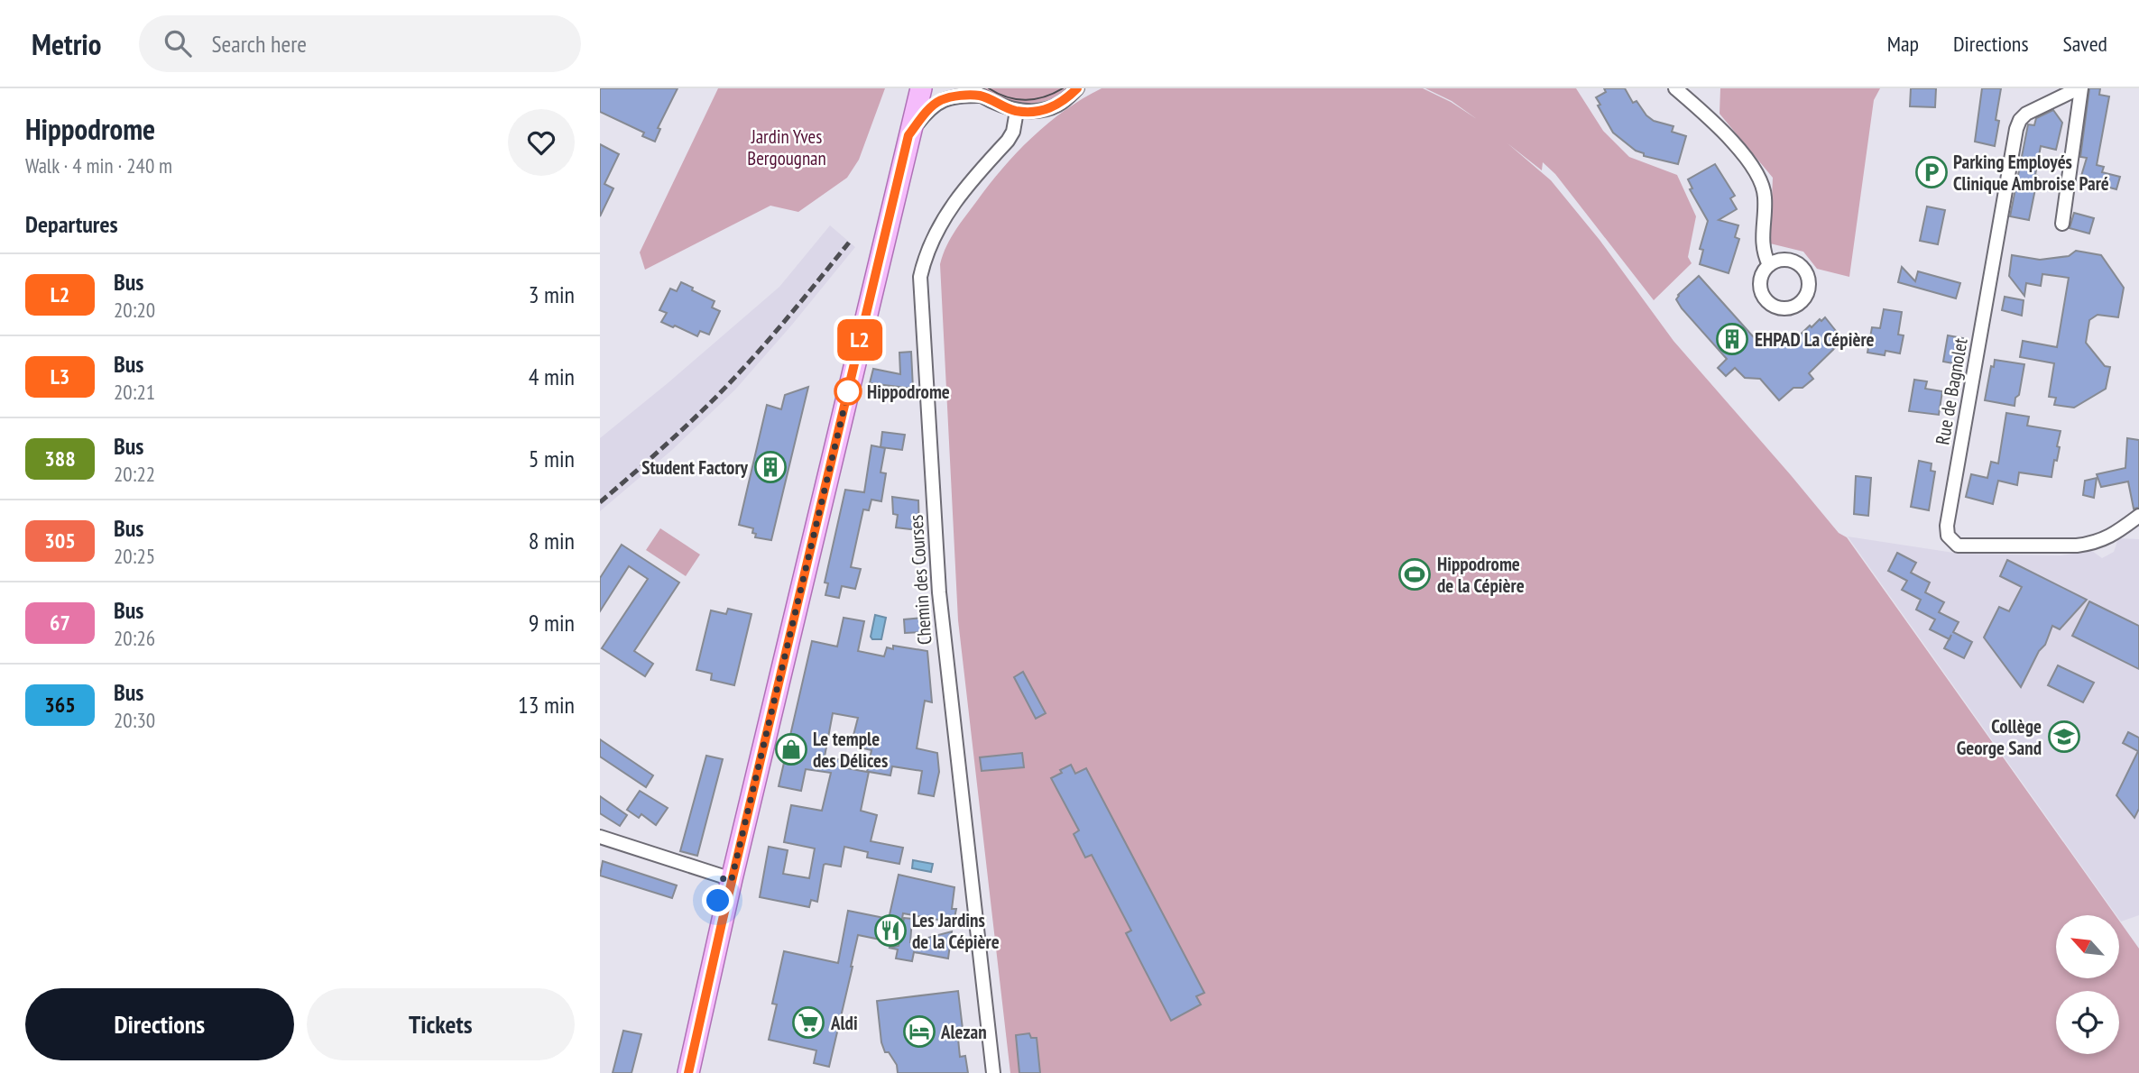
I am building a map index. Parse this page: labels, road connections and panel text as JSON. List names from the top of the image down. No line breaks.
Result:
{"streets":{"street":["Rue de Bagnolet","Chemin des Courses"]},"parks":["Jardin Yves Bergougnan"],"places":{"parking":["Parking Employés Clinique Ambroise Paré"],"building":["EHPAD La Cépière","Student Factory"],"other":["Hippodrome"],"sports":["Hippodrome de la Cépière"],"school or university":["Collège George Sand"],"shop":["Le temple des Délices"],"restaurant":["Les Jardins de la Cépière"],"supermarket":["Aldi"],"hotel":["Alezan"]},"lines":["bus line L2"],"north":"top left","page":{"header":"Metrio","search":"Search here","nav":["Map","Directions","Saved"],"heading":[["Hippodrome","Walk · 4 min · 240 m"],"Departures"],"on_map":"L2","list":[{"mark":"L2","name":"Bus","note":"20:20","value":"3 min"},{"mark":"L3","name":"Bus","note":"20:21","value":"4 min"},{"mark":"388","name":"Bus","note":"20:22","value":"5 min"},{"mark":"305","name":"Bus","note":"20:25","value":"8 min"},{"mark":"67","name":"Bus","note":"20:26","value":"9 min"},{"mark":"365","name":"Bus","note":"20:30","value":"13 min"}],"buttons":["Directions","Tickets"]}}
